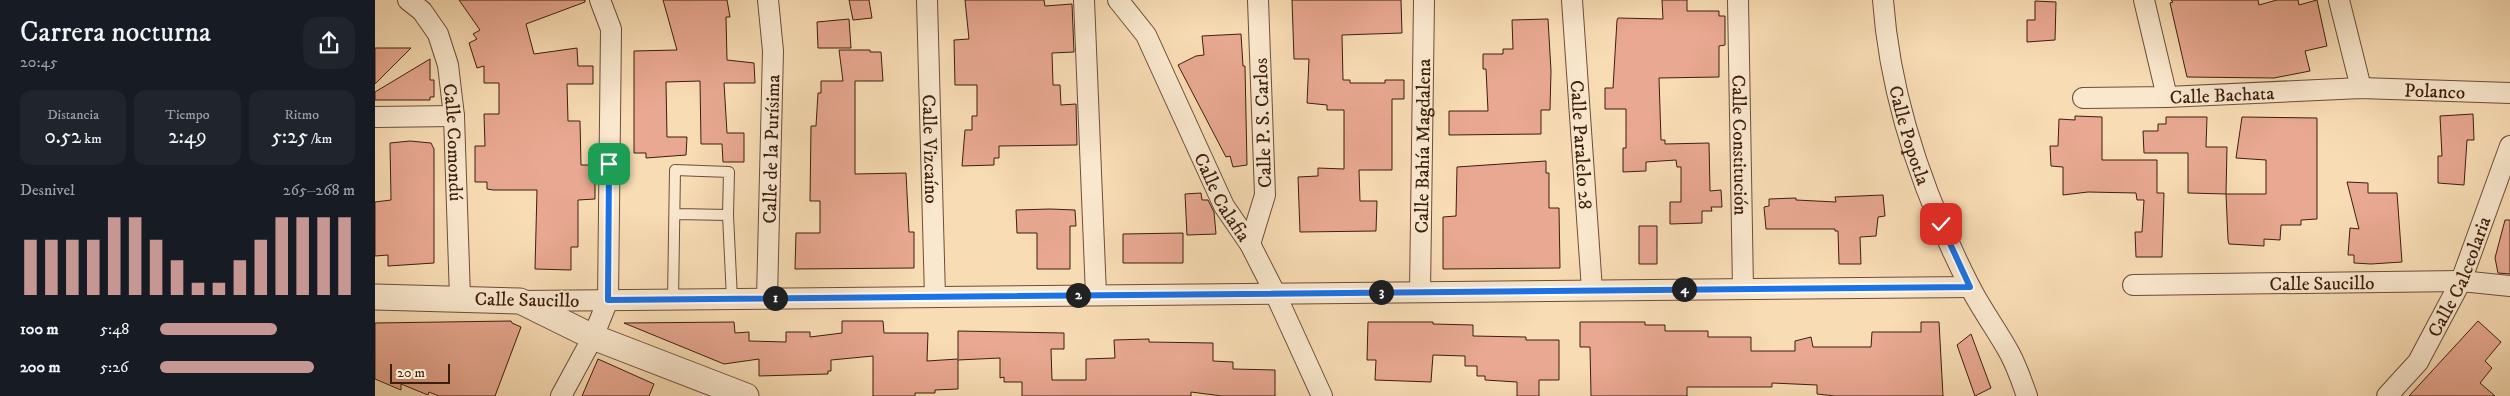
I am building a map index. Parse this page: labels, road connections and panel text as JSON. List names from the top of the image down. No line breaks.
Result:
{"streets":{"street":["Polanco","Calle Bachata","Calle P. S. Carlos","Calle Popotla","Calle Comondú","Calle Constitución","Calle Paralelo 28","Calle Bahía Magdalena","Calle Vizcaíno","Calle de la Purísima","Calle Calafia","Calle Calceolaria","Calle Saucillo"]},"crossings":[["Polanco","Calle Bachata"],["Calle P. S. Carlos","Calle Calafia"],["Calle Popotla","Calle Saucillo"],["Calle Comondú","Calle Saucillo"],["Calle Constitución","Calle Saucillo"],["Calle Paralelo 28","Calle Saucillo"],["Calle Bahía Magdalena","Calle Saucillo"],["Calle Vizcaíno","Calle Saucillo"],["Calle de la Purísima","Calle Saucillo"],["Calle Calafia","Calle Saucillo"],["Calle Calceolaria","Calle Saucillo"]],"scale_bar":"20 m","page":{"heading":["Carrera nocturna","20:45"],"stats":[["Distancia","0.52 km"],["Tiempo","2:49"],["Ritmo","5:25 /km"]],"chart":["Desnivel","265–268 m"],"pins":["4","3","2","1"],"list":[{"name":"100 m","note":"5:48"},{"name":"200 m","note":"5:26"}],"scale":"20 m"}}
